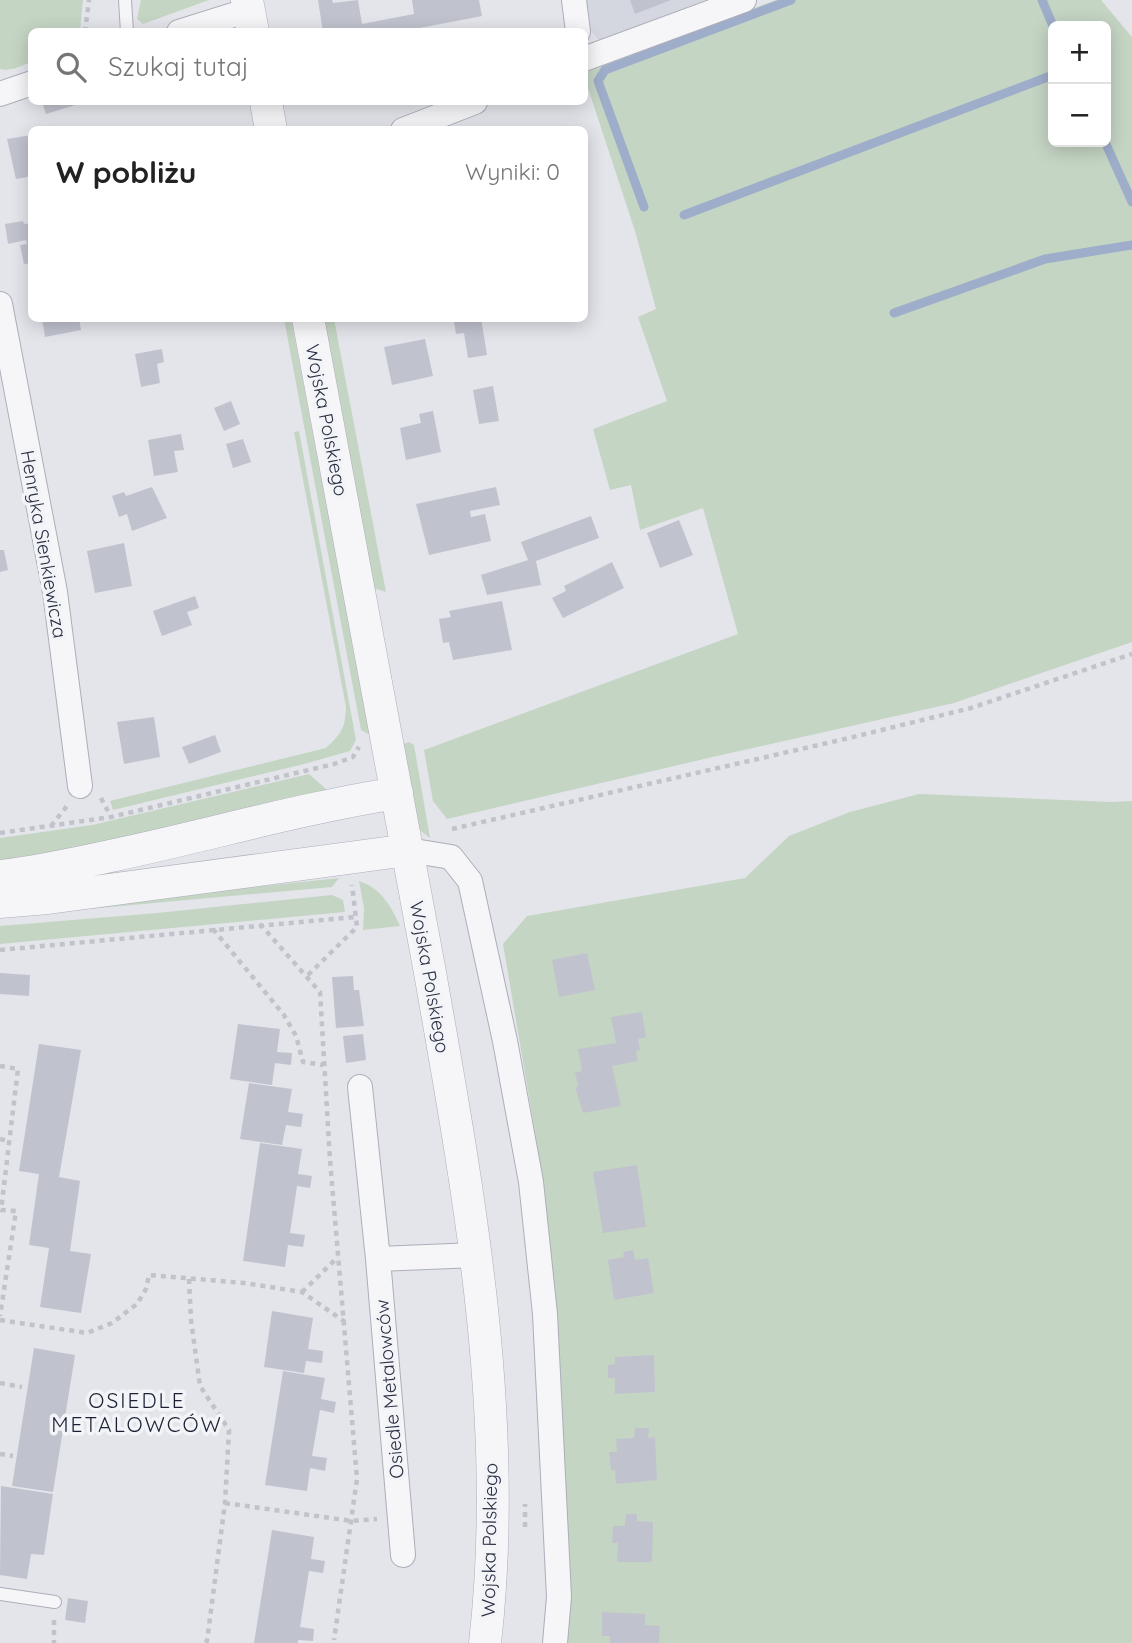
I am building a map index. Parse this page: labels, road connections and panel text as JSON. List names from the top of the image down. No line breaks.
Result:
{"streets":{"street":["Wojska Polskiego","Henryka Sienkiewicza","Osiedle Metalowców"]},"districts":["OSIEDLE METALOWCÓW"],"page":{"map_buttons":["+","−"],"search":"Szukaj tutaj","heading":["W pobliżu","Wyniki: 0"]}}
